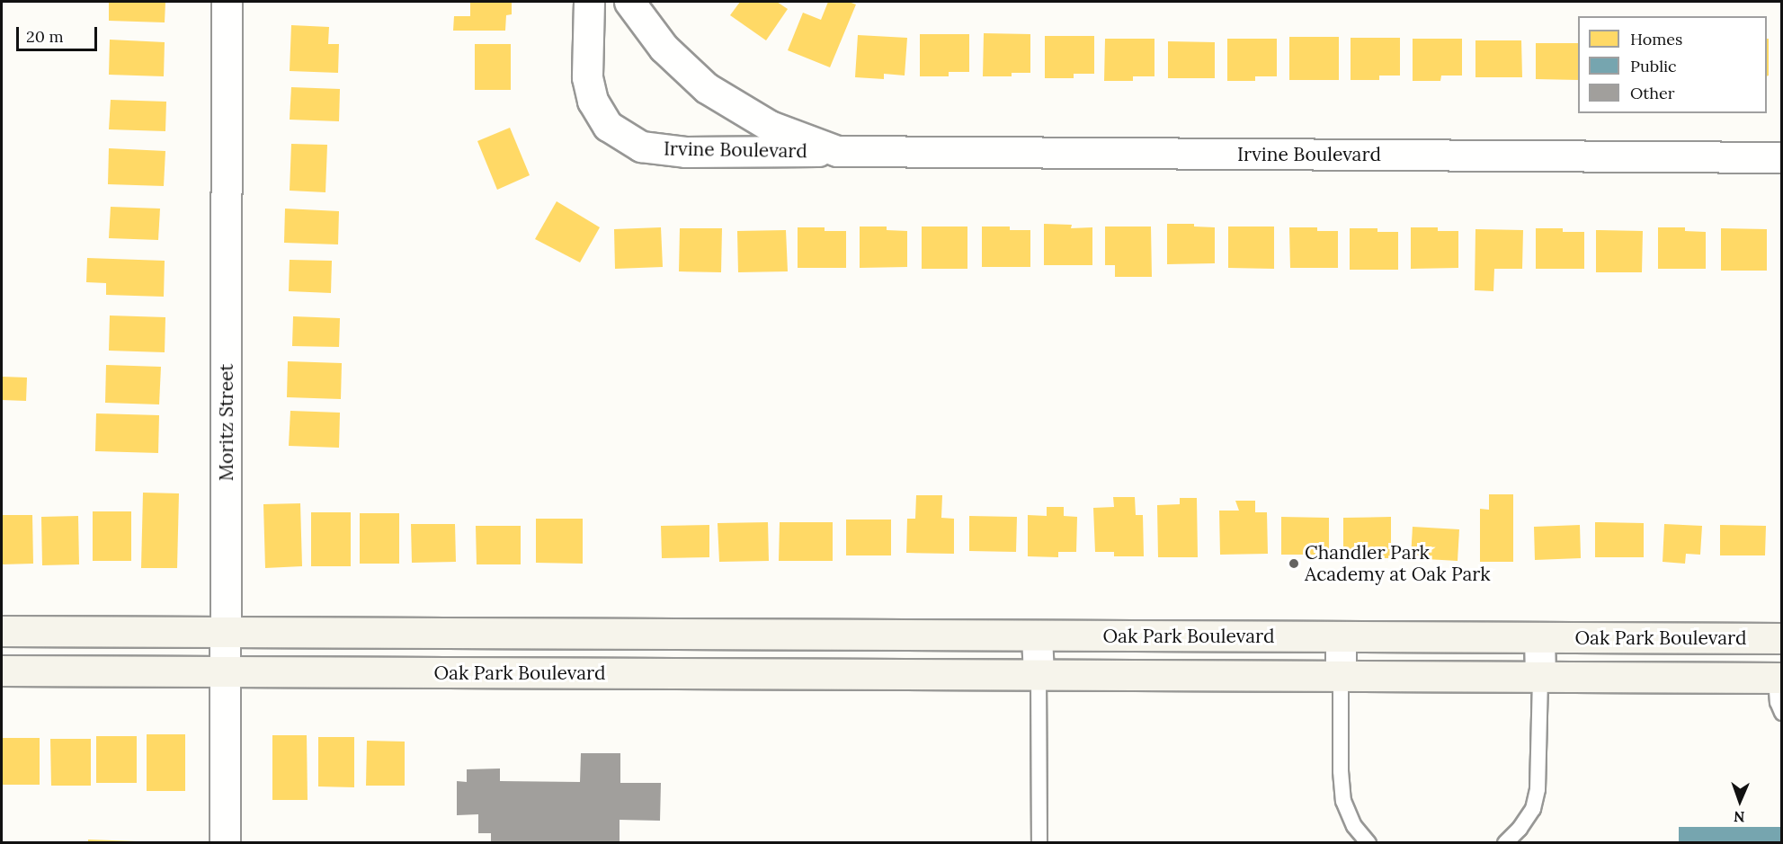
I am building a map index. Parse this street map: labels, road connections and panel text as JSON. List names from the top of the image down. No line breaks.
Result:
{"streets":{"street":["Irvine Boulevard","Moritz Street","Oak Park Boulevard"]},"crossings":[["Moritz Street","Oak Park Boulevard"]],"places":["Chandler Park Academy at Oak Park"],"legend":["Homes","Public","Other"],"scale_bar":"20 m","north":"bottom"}
